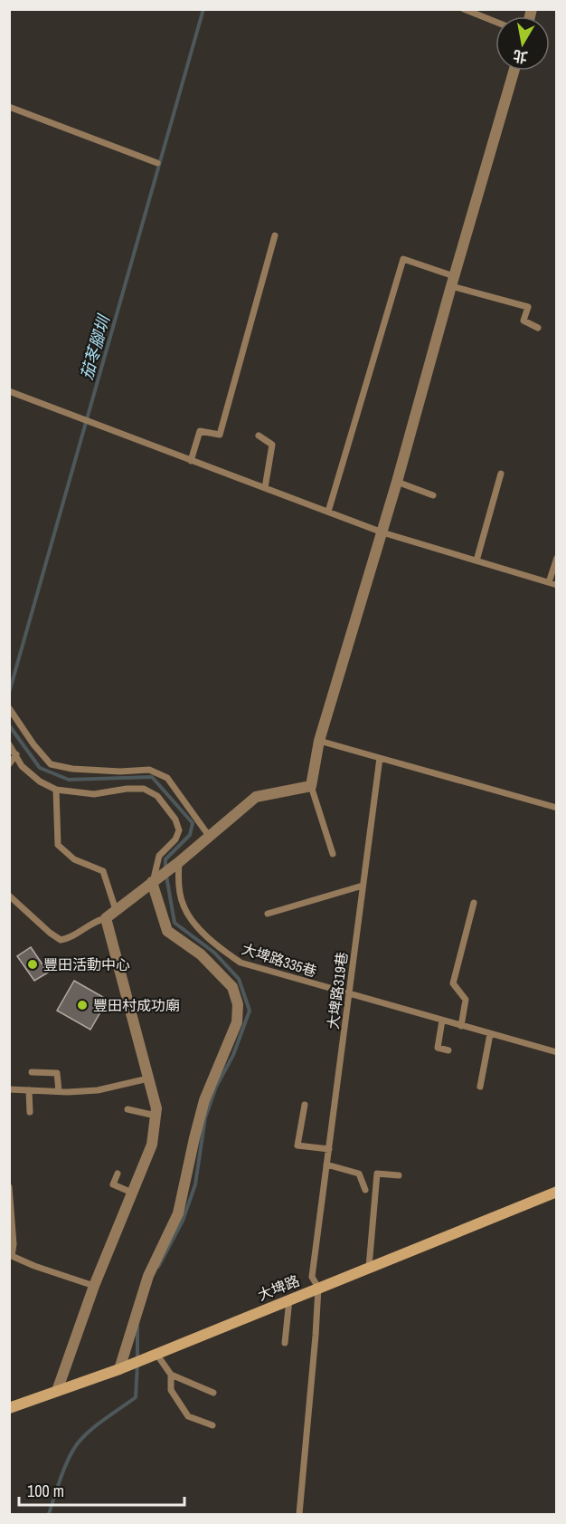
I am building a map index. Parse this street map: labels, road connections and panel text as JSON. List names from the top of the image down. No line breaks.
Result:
{"streets":{"main road":["大埤路"],"lane":["大埤路335巷","大埤路319巷"]},"crossings":[["大埤路335巷","大埤路319巷"],["大埤路319巷","大埤路"]],"water":["茄苳腳圳"],"places":["豐田活動中心","豐田村成功廟"],"scale_bar":"100 m","north":"bottom"}
